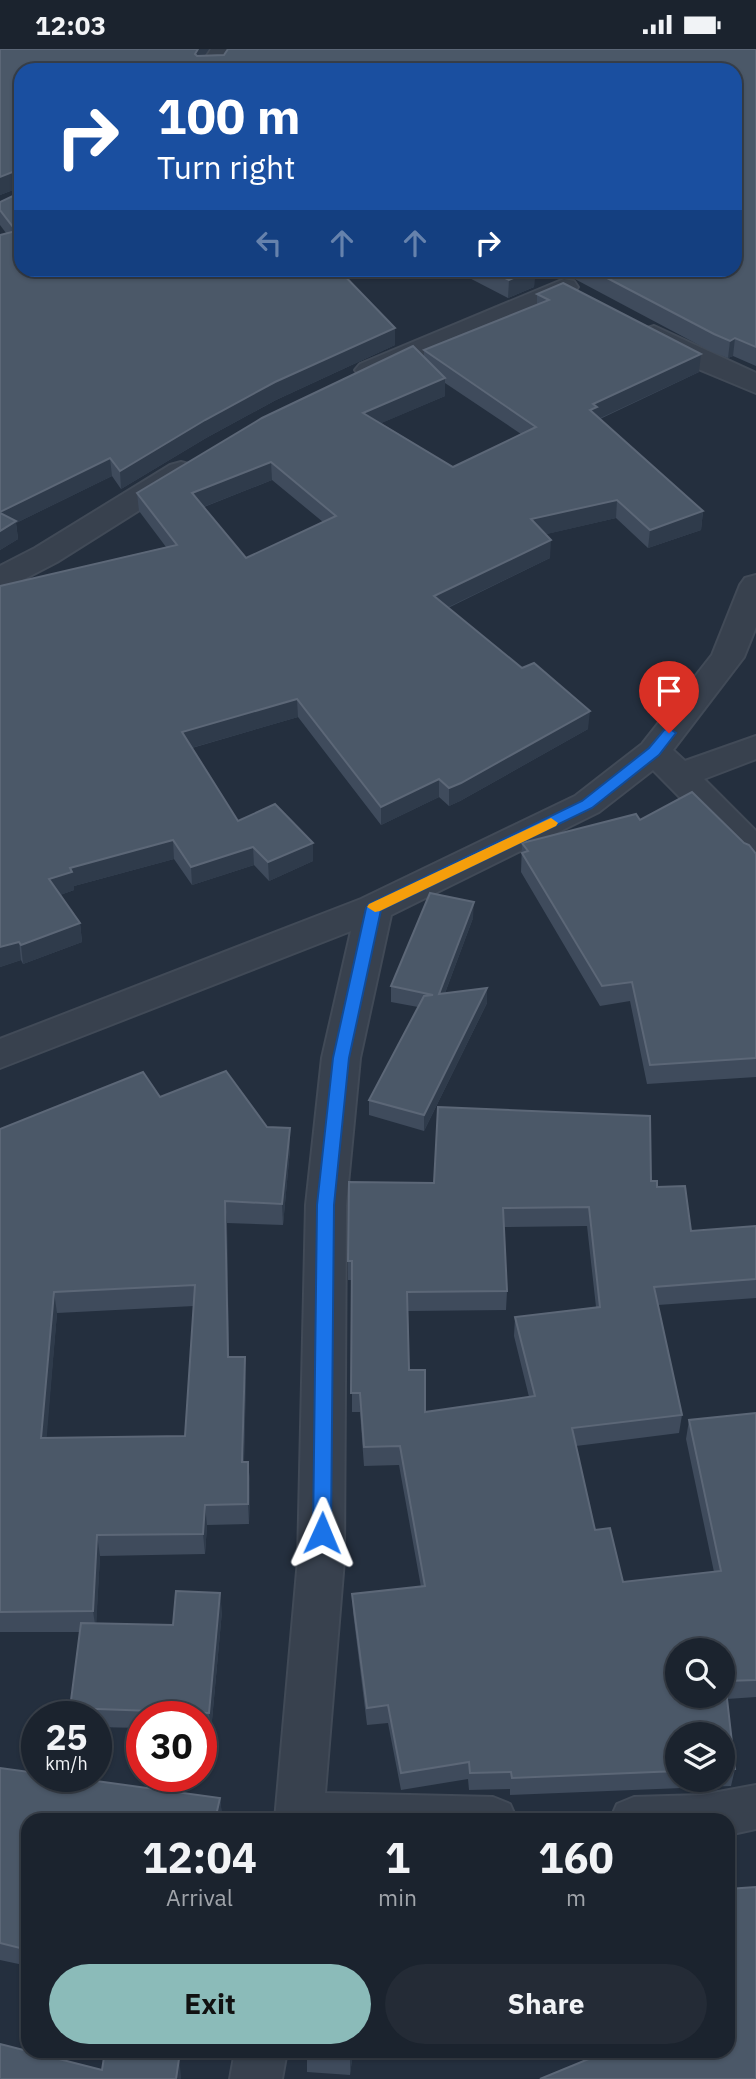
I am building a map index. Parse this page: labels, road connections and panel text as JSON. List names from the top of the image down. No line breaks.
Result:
{"page":{"status":"12:03","turn":["100 m","Turn right"],"speed":"25 km/h","limit":"30","eta":["12:04","Arrival","1","min","160","m"],"buttons":["Exit","Share"]}}
